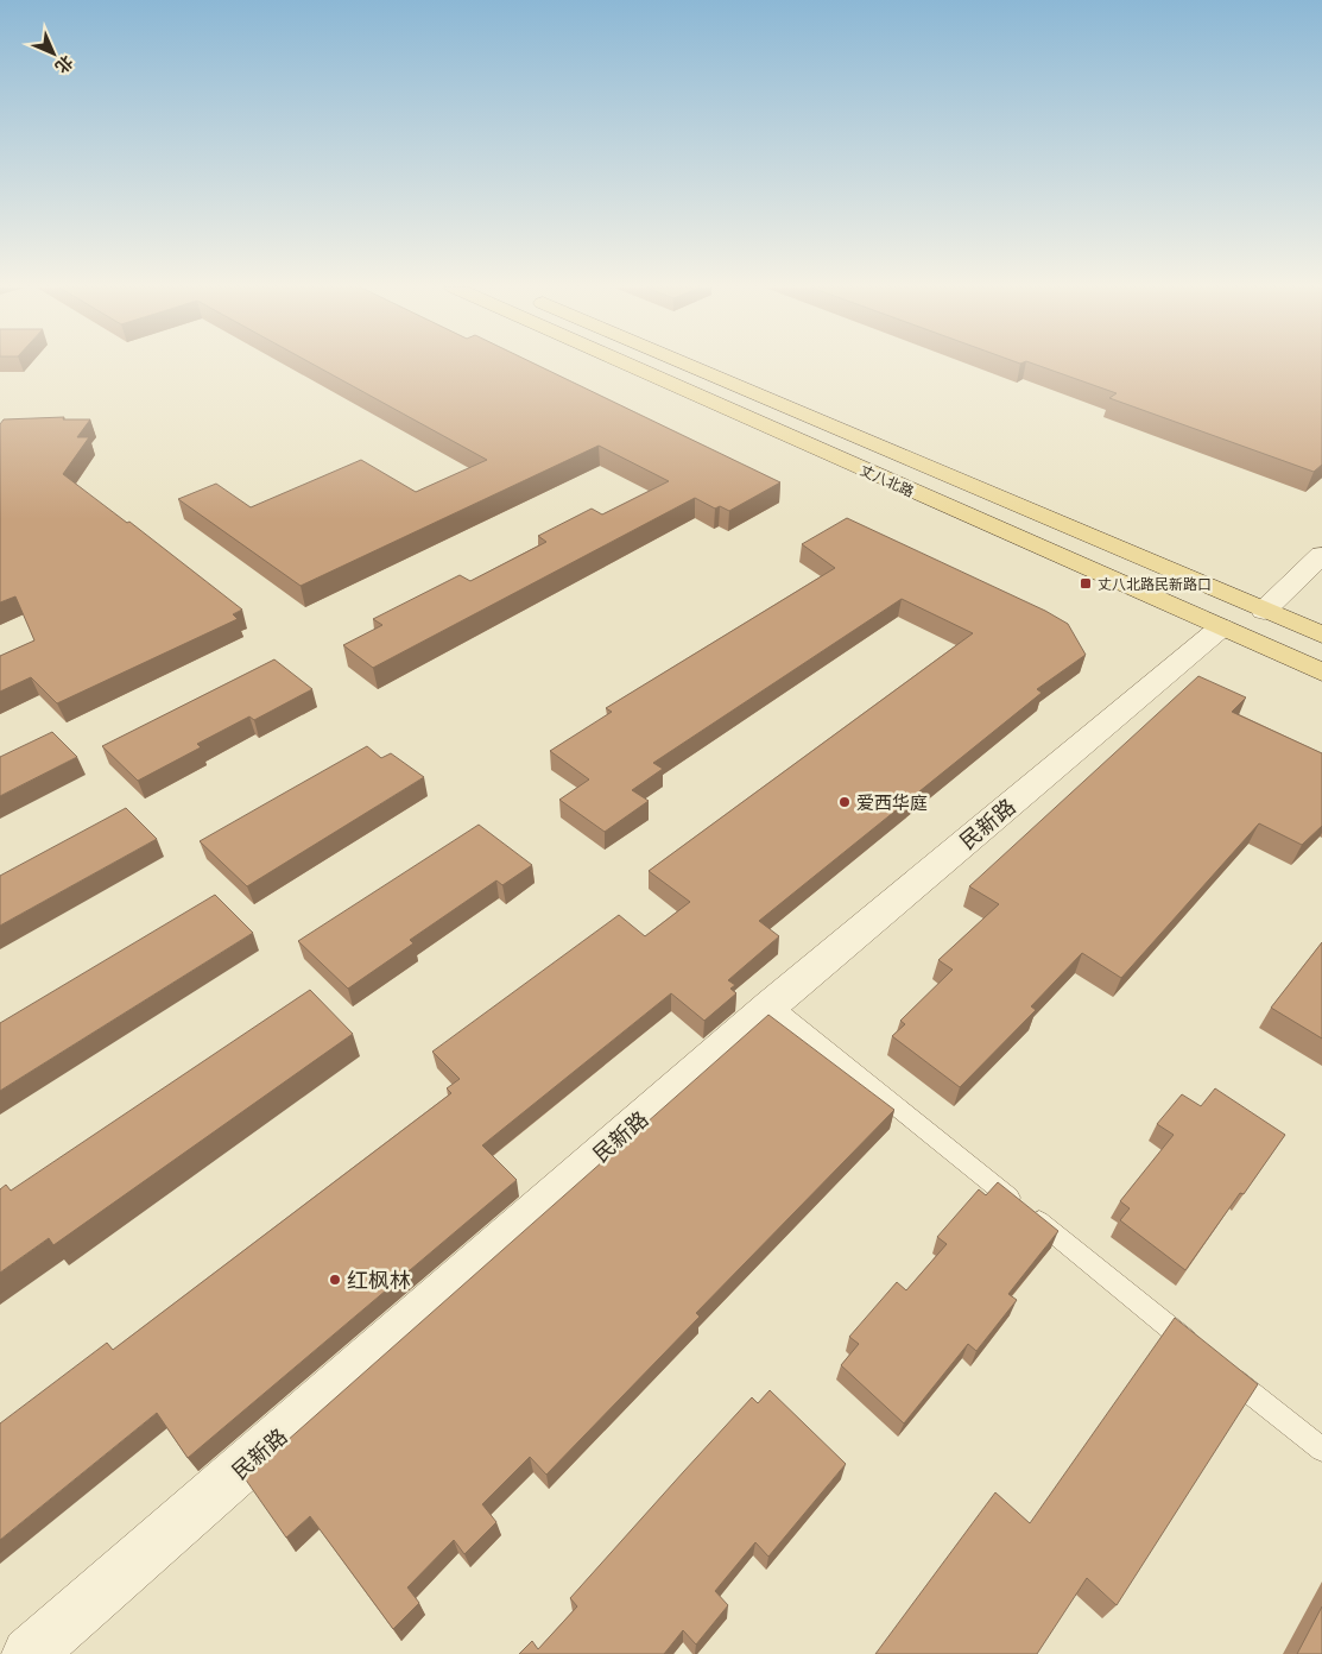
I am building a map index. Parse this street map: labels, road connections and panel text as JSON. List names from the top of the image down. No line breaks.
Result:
{"streets":{"main road":["丈八北路"],"street":["民新路"]},"crossings":[["丈八北路","民新路"]],"places":{"transit":["丈八北路民新路口"],"other":["爱西华庭","红枫林"]},"north":"bottom right"}
